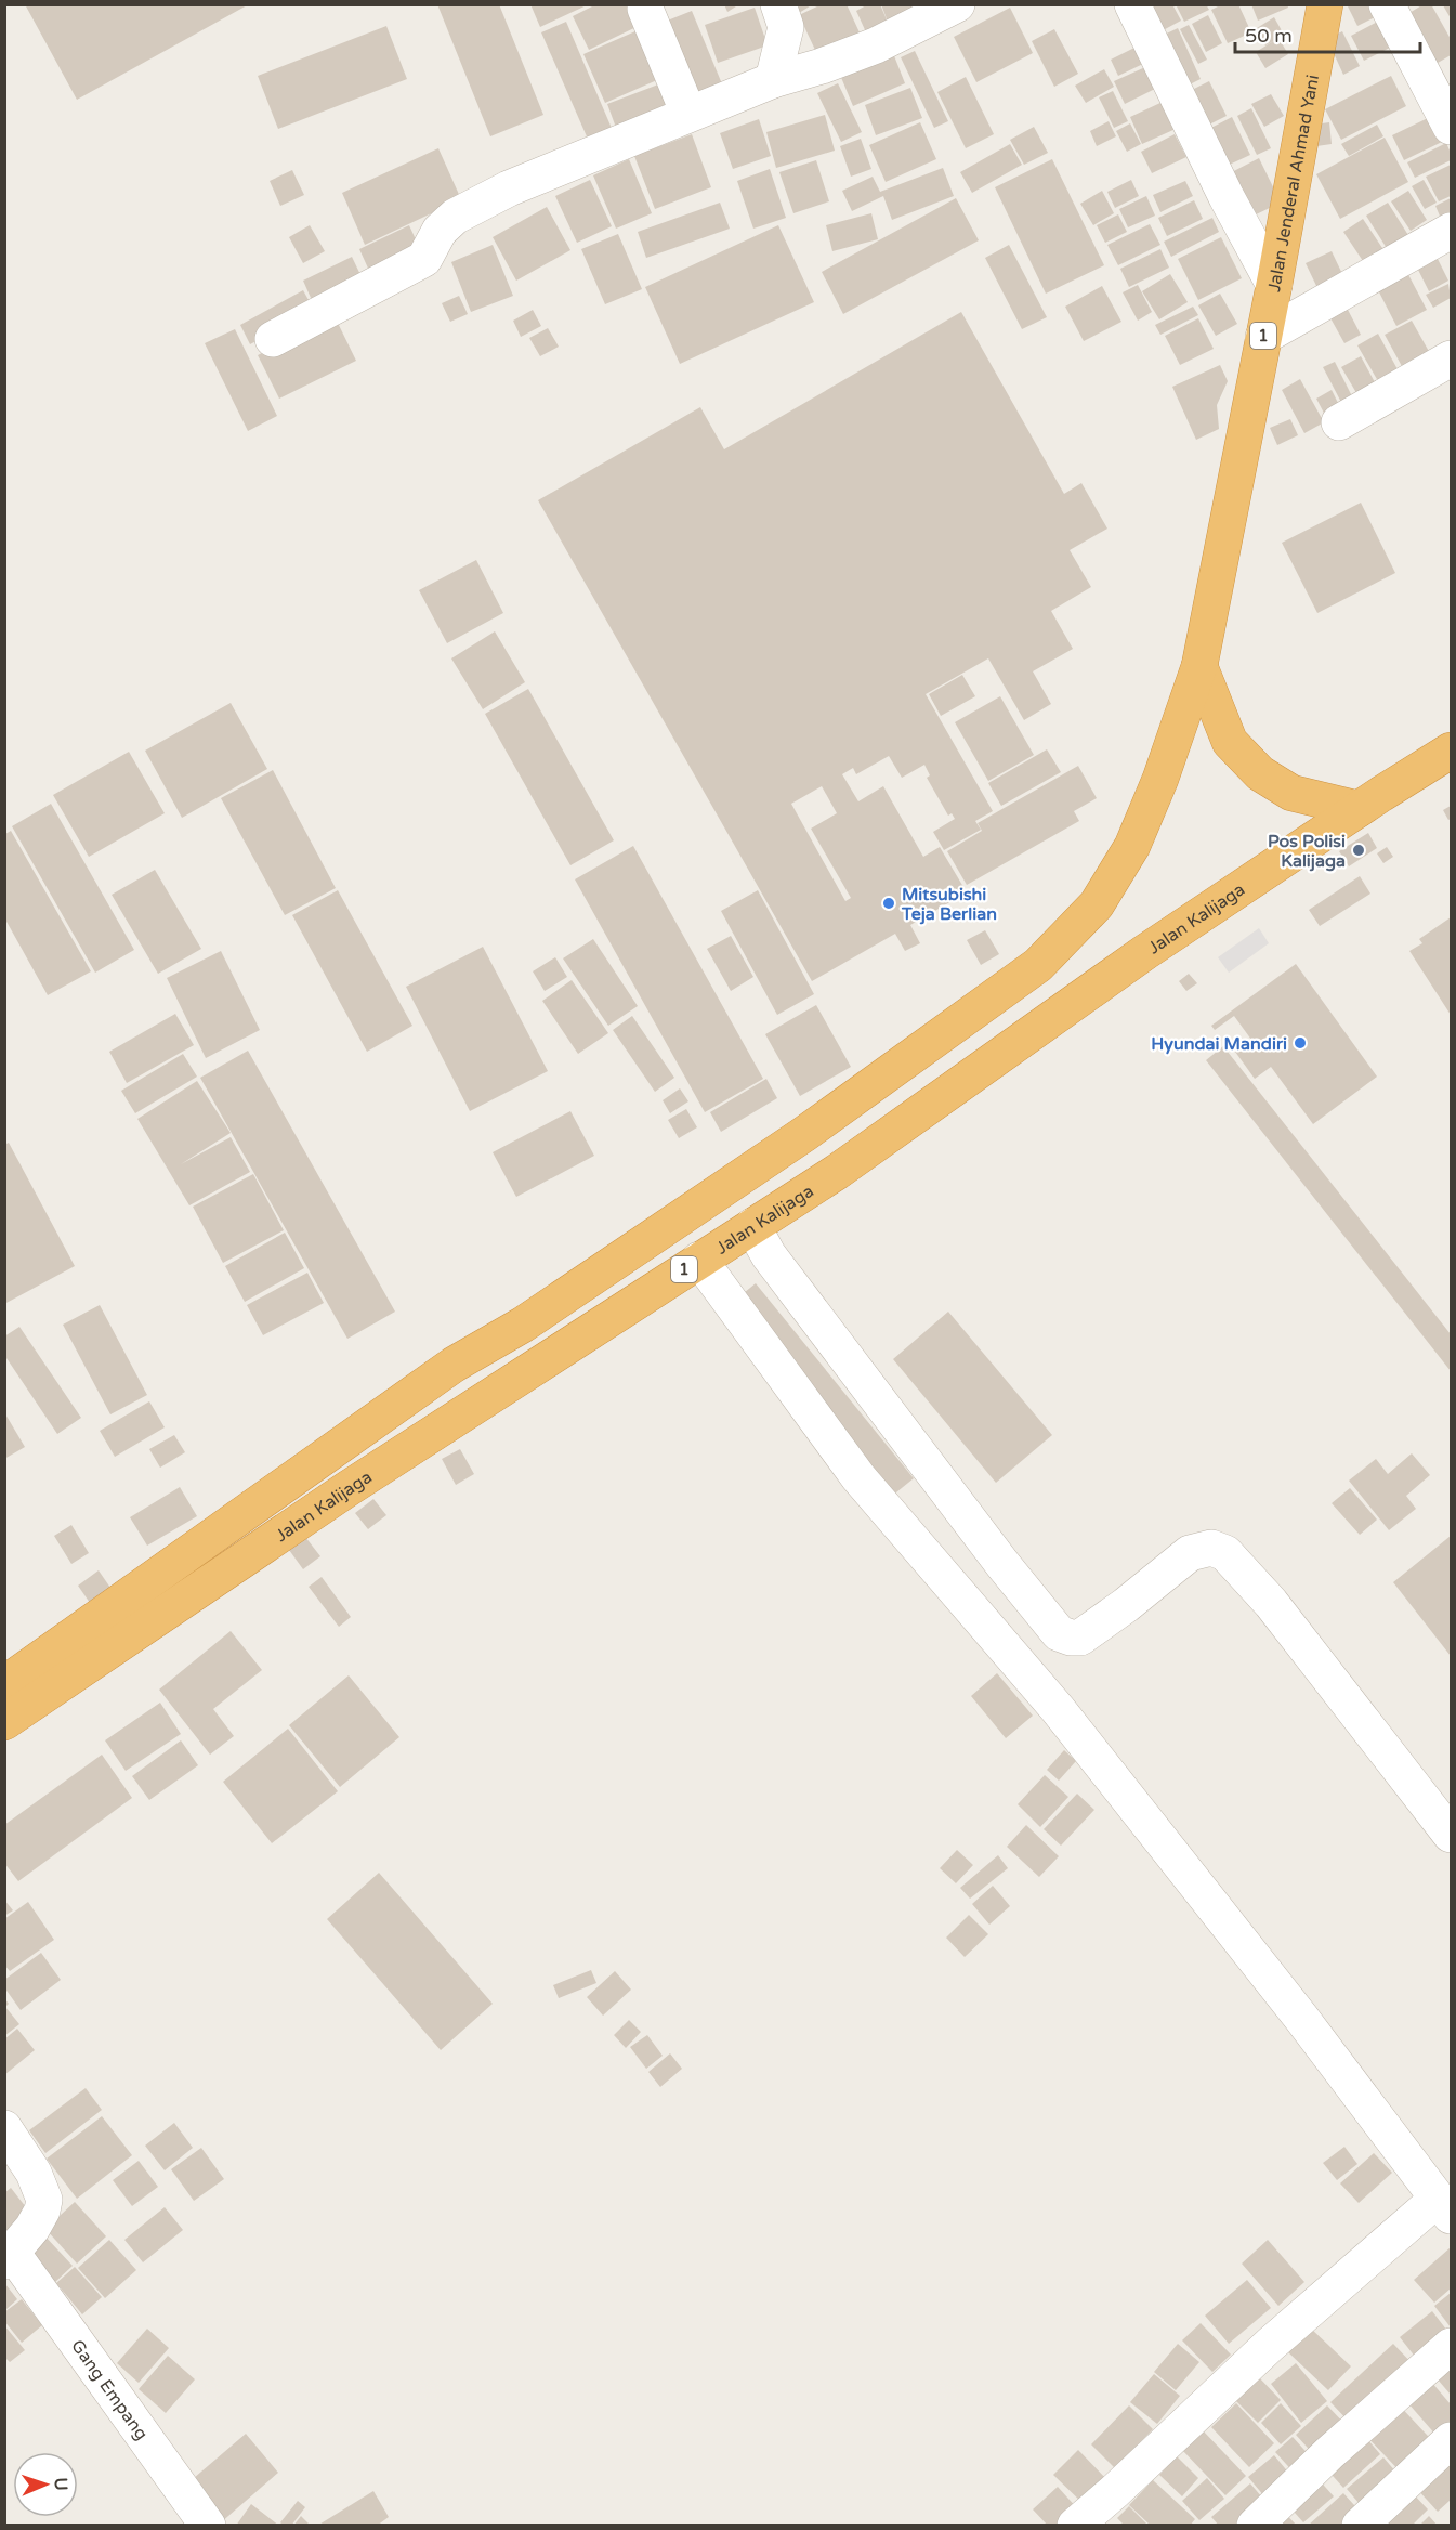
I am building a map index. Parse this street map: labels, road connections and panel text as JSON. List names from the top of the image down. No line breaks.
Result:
{"streets":{"highway":["Jalan Jenderal Ahmad Yani","1","Jalan Kalijaga"],"street":["Gang Empang"]},"crossings":[["Jalan Jenderal Ahmad Yani","Jalan Kalijaga"]],"places":["Pos Polisi Kalijaga","Mitsubishi Teja Berlian","Hyundai Mandiri"],"scale_bar":"50 m","north":"right"}
